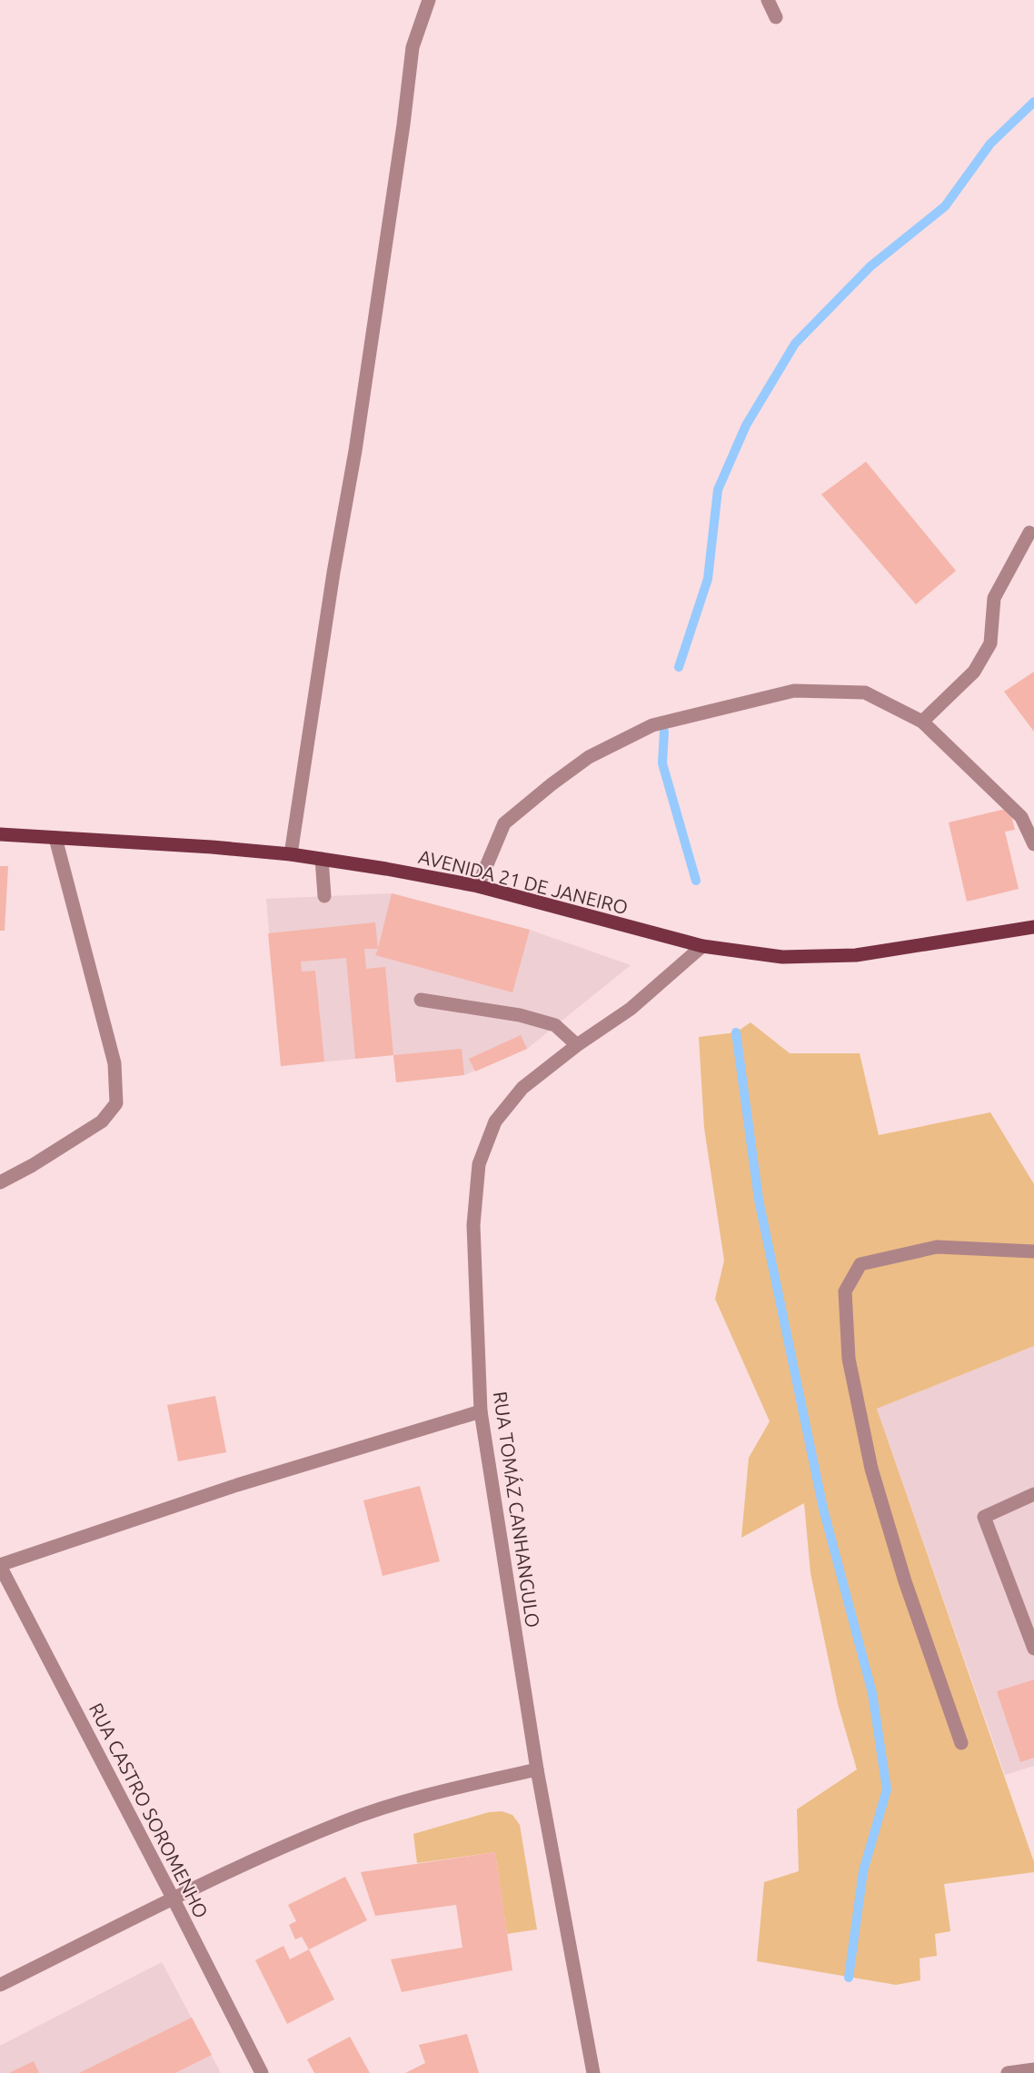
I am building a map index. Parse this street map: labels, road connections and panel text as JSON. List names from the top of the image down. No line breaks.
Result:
{"streets":{"main road":["AVENIDA 21 DE JANEIRO"],"street":["RUA TOMÁZ CANHANGULO","RUA CASTRO SOROMENHO"]},"crossings":[["AVENIDA 21 DE JANEIRO","RUA TOMÁZ CANHANGULO"]]}
